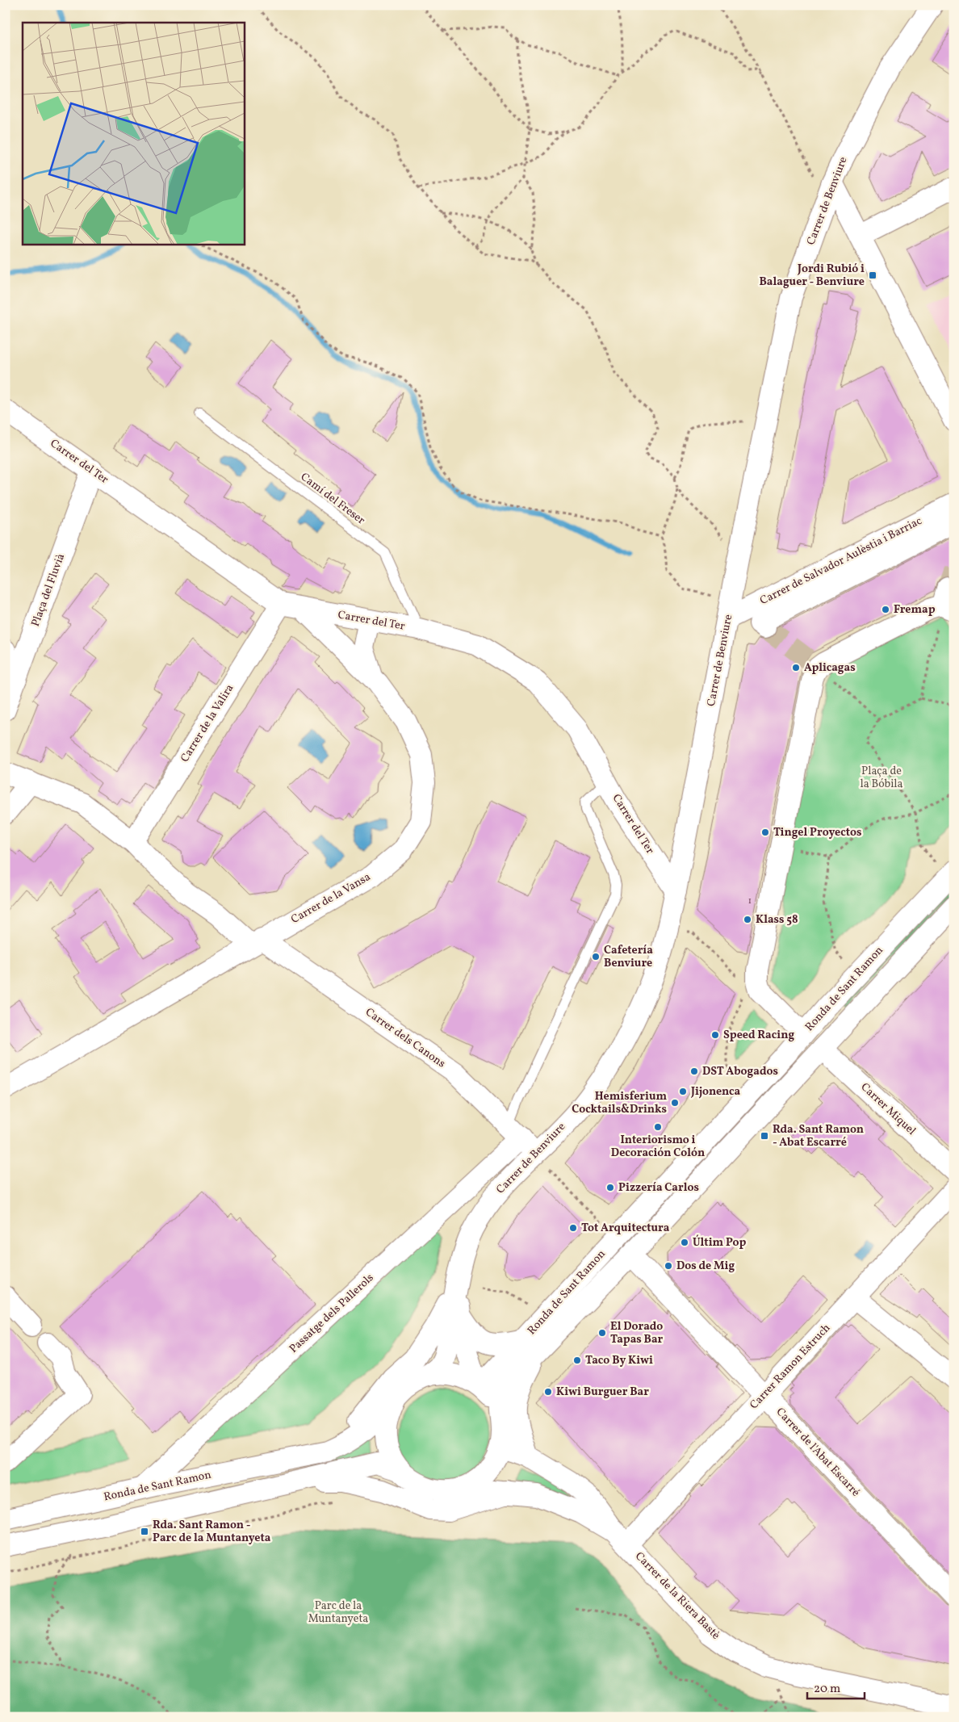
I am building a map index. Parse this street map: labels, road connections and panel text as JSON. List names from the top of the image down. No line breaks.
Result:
{"streets":{"street":["Carrer de Benviure","Carrer del Ter","Carrer de Salvador Aulèstia i Barriac","Plaça del Fluvià","Carrer de la Valira","Carrer de la Vansa","Ronda de Sant Ramon","Carrer dels Canons","Carrer Miquel","Passatge dels Pallerols","Carrer Ramon Estruch","Carrer de l'Abat Escarré","Carrer de la Riera Bastè"],"lane":["Camí del Freser"]},"crossings":[["Carrer de Benviure","Carrer del Ter"],["Carrer de Benviure","Carrer de Salvador Aulèstia i Barriac"],["Carrer de Benviure","Ronda de Sant Ramon"],["Carrer de Benviure","Carrer dels Canons"],["Carrer de Benviure","Carrer de la Riera Bastè"],["Carrer del Ter","Camí del Freser"],["Carrer del Ter","Plaça del Fluvià"],["Carrer del Ter","Carrer de la Valira"],["Carrer del Ter","Carrer de la Vansa"],["Carrer de la Valira","Carrer dels Canons"],["Carrer de la Vansa","Carrer dels Canons"],["Ronda de Sant Ramon","Carrer Miquel"],["Ronda de Sant Ramon","Passatge dels Pallerols"],["Ronda de Sant Ramon","Carrer de l'Abat Escarré"],["Ronda de Sant Ramon","Carrer de la Riera Bastè"],["Carrer dels Canons","Passatge dels Pallerols"],["Carrer Ramon Estruch","Carrer de l'Abat Escarré"],["Carrer Ramon Estruch","Carrer de la Riera Bastè"]],"parks":["Plaça de la Bóbila","Parc de la Muntanyeta"],"places":{"transit":["Jordi Rubió i Balaguer - Benviure","Rda. Sant Ramon - Abat Escarré","Rda. Sant Ramon - Parc de la Muntanyeta"],"other":["Fremap","Aplicagas","Tingel Proyectos","Klass 58","Cafetería Benviure","Speed Racing","DST Abogados","Jijonenca","Hemisferium Cocktails&Drinks","Interiorismo i Decoración Colón","Pizzería Carlos","Tot Arquitectura","Últim Pop","Dos de Mig","El Dorado Tapas Bar","Taco By Kiwi","Kiwi Burguer Bar"]},"house_numbers":["1"],"scale_bar":"20 m"}
